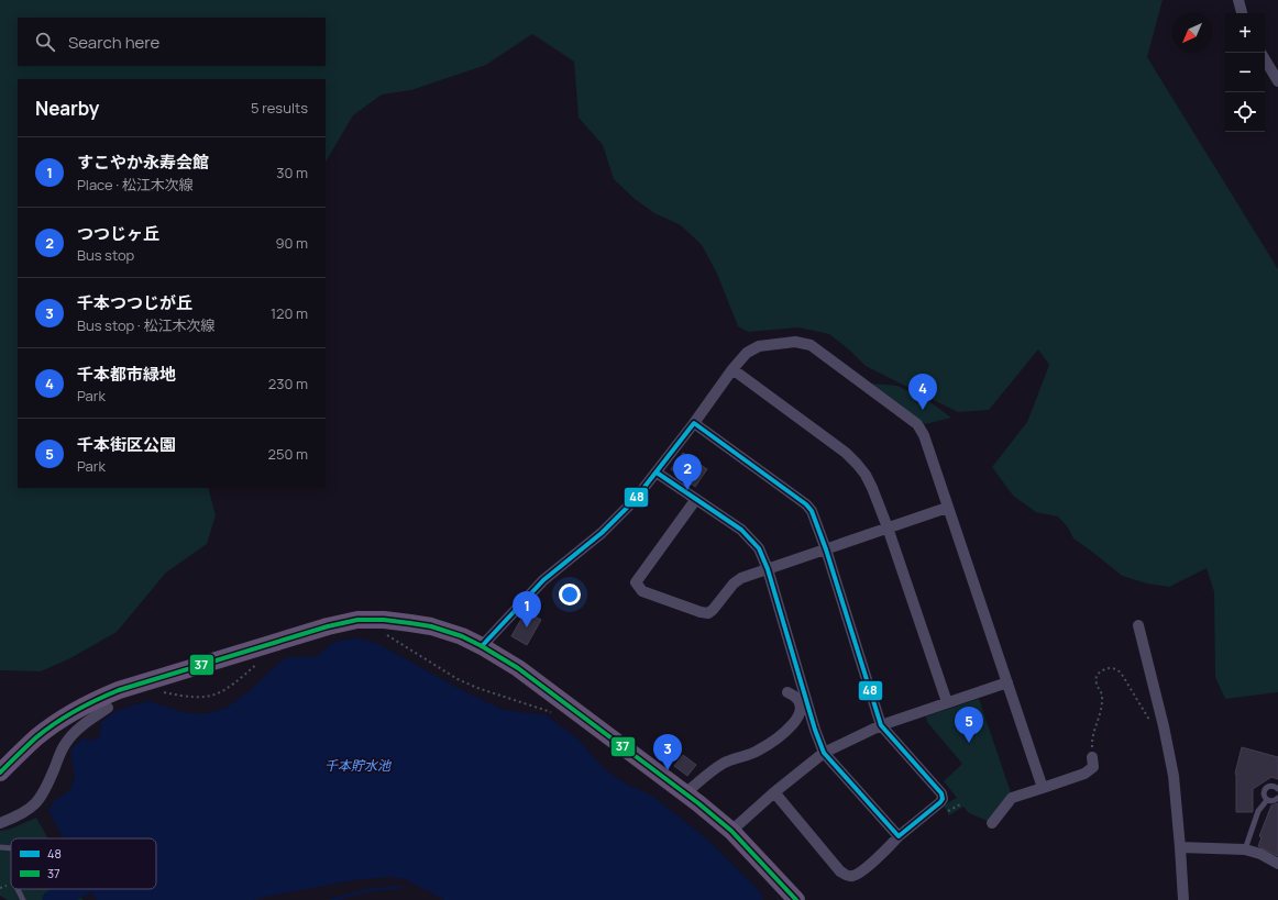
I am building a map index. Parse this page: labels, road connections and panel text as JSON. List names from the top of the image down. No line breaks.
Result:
{"water":["千本貯水池"],"lines":["transit line 48","transit line 37"],"legend":["48","37"],"north":"bottom left","page":{"map_buttons":["+","−"],"search":"Search here","heading":["Nearby","5 results"],"list":[{"mark":"1","name":"すこやか永寿会館","note":"Place · 松江木次線","value":"30 m"},{"mark":"2","name":"つつじヶ丘","note":"Bus stop","value":"90 m"},{"mark":"3","name":"千本つつじが丘","note":"Bus stop · 松江木次線","value":"120 m"},{"mark":"4","name":"千本都市緑地","note":"Park","value":"230 m"},{"mark":"5","name":"千本街区公園","note":"Park","value":"250 m"}],"pins":["4","2","1","5","3"]}}
